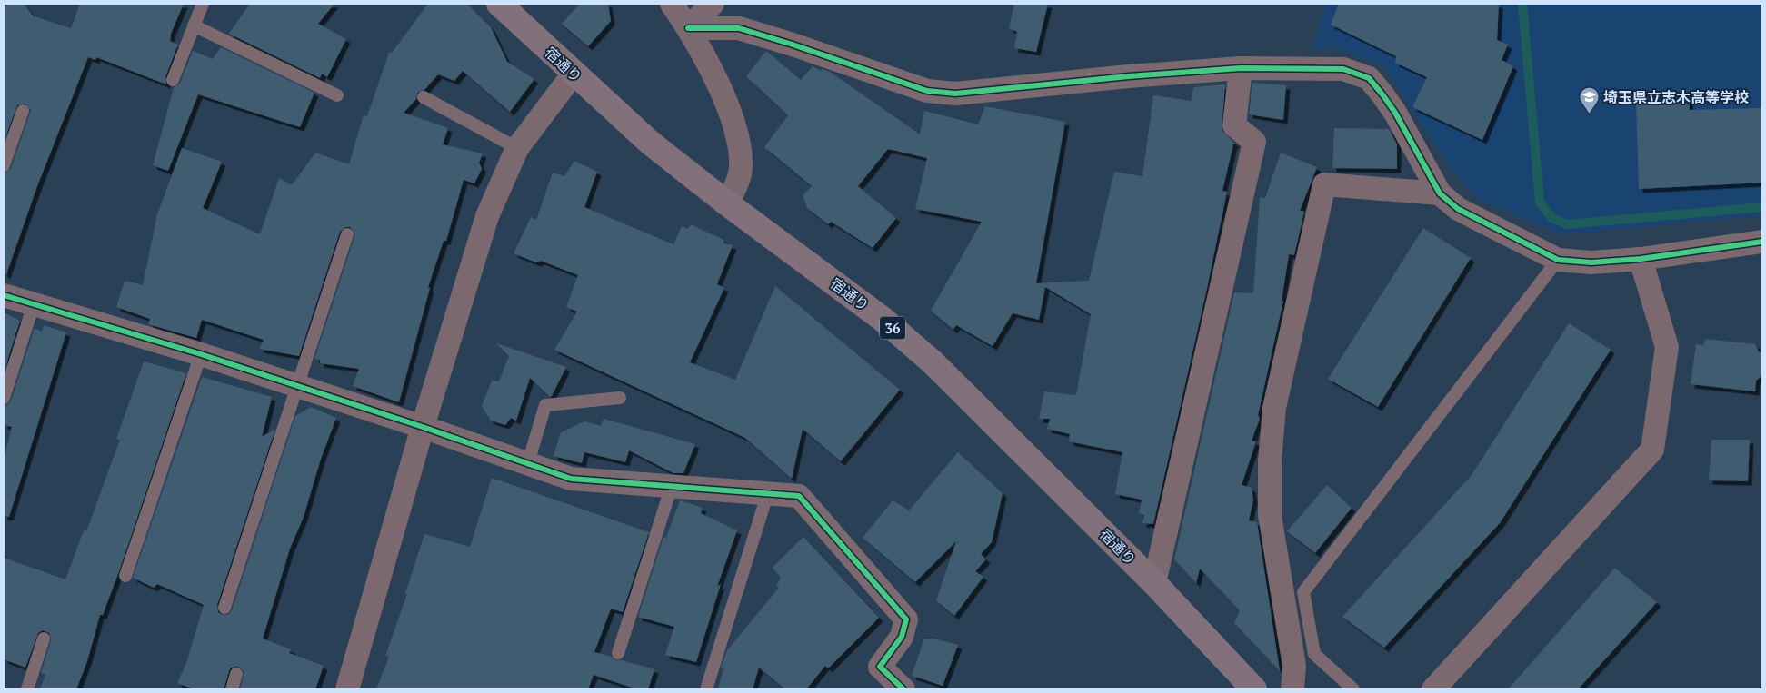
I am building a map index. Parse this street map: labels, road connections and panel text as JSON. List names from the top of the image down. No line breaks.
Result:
{"streets":{"main road":["宿通り","36"]},"places":{"school or university":["埼玉県立志木高等学校"]}}
